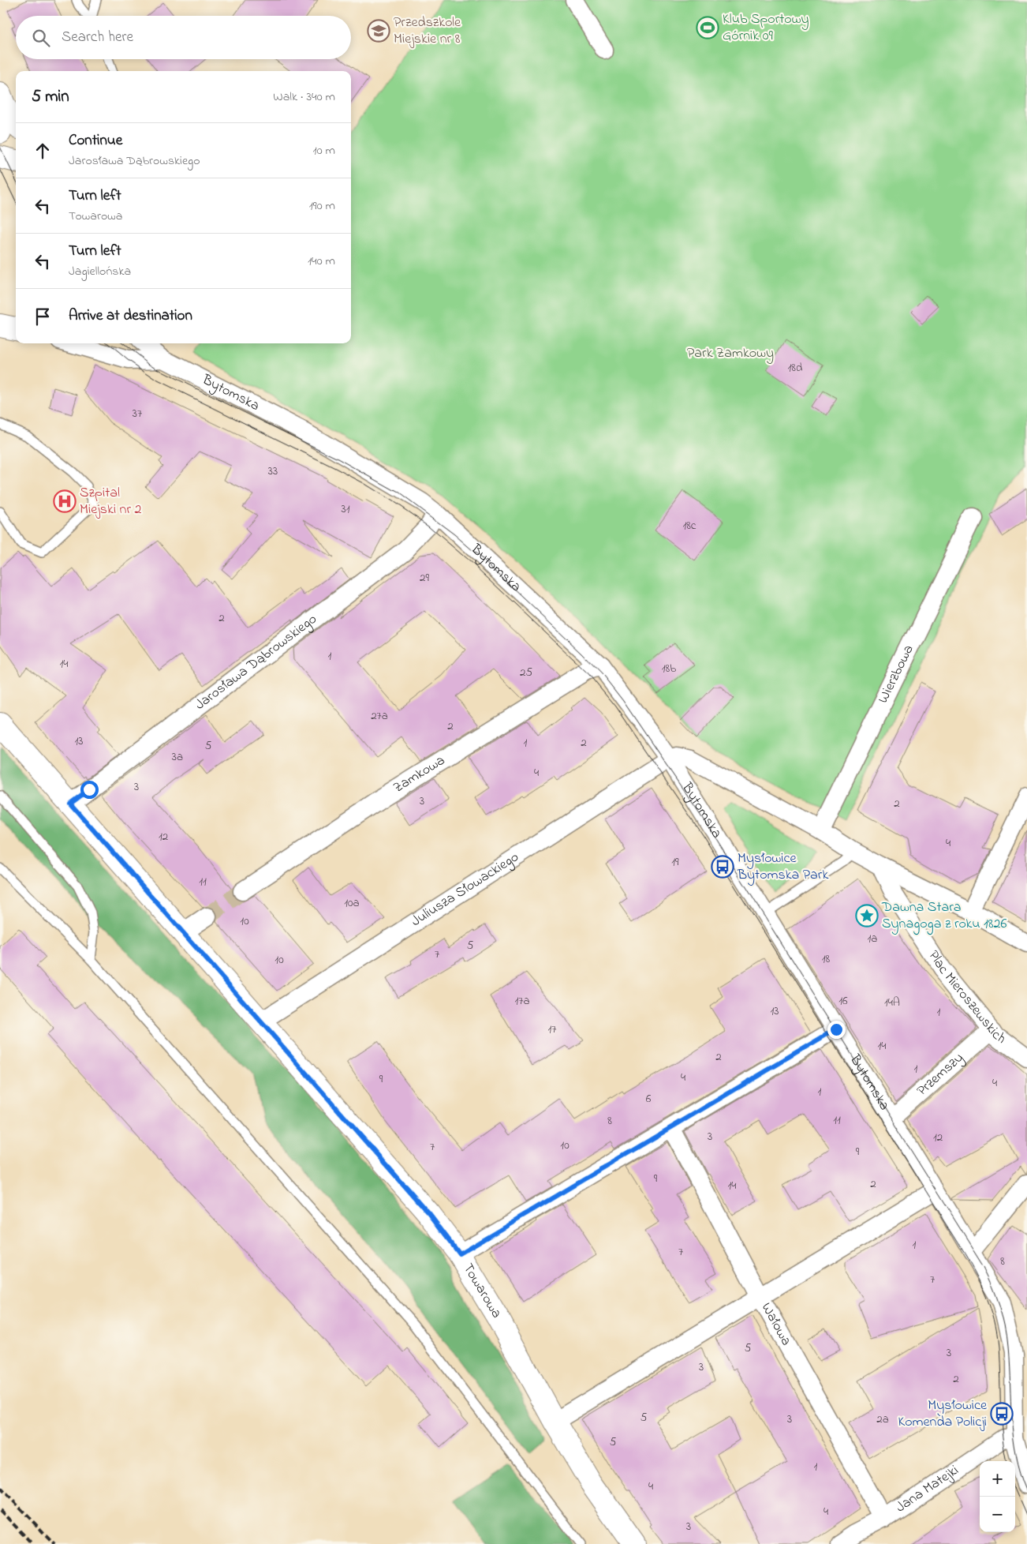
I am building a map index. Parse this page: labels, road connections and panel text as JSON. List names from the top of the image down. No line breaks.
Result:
{"streets":{"street":["Bytomska","Jarosława Dąbrowskiego","Wierzbowa","Zamkowa","Juliusza Słowackiego","Plac Mieroszewskich","Przemszy","Towarowa","Wałowa","Jana Matejki"]},"crossings":[["Bytomska","Jarosława Dąbrowskiego"],["Bytomska","Zamkowa"],["Bytomska","Juliusza Słowackiego"],["Bytomska","Przemszy"],["Bytomska","Jana Matejki"],["Jarosława Dąbrowskiego","Towarowa"],["Juliusza Słowackiego","Towarowa"],["Plac Mieroszewskich","Przemszy"],["Wałowa","Jana Matejki"]],"parks":["Park Zamkowy"],"places":{"sports":["Klub Sportowy Górnik 09"],"school or university":["Przedszkole Miejskie nr 8"],"hospital":["Szpital Miejski nr 2"],"bus stop":["Mysłowice Bytomska Park","Mysłowice Komenda Policji"],"place":["Dawna Stara Synagoga z roku 1826"]},"house_numbers":["18d","37","33","31","18c","29","2","1","14","18b","25","27a","2","13","1","2","5","3a","4","3","3","2","12","4","19","11","10a","10","1a","5","7","18","10","17a","16","14A","13","1","17","14","2","1","4","9","4","1","6","11","8","3","12","10","7","9","9","2","14","1","7","8","7","5","3","3","2","5","3","2a","5","1","4","4","3"],"page":{"search":"Search here","heading":["5 min","Walk · 340 m"],"list":[["Continue","Jarosława Dąbrowskiego","10 m"],["Turn left","Towarowa","190 m"],["Turn left","Jagiellońska","140 m"],"Arrive at destination"],"map_buttons":["+","−"]}}
